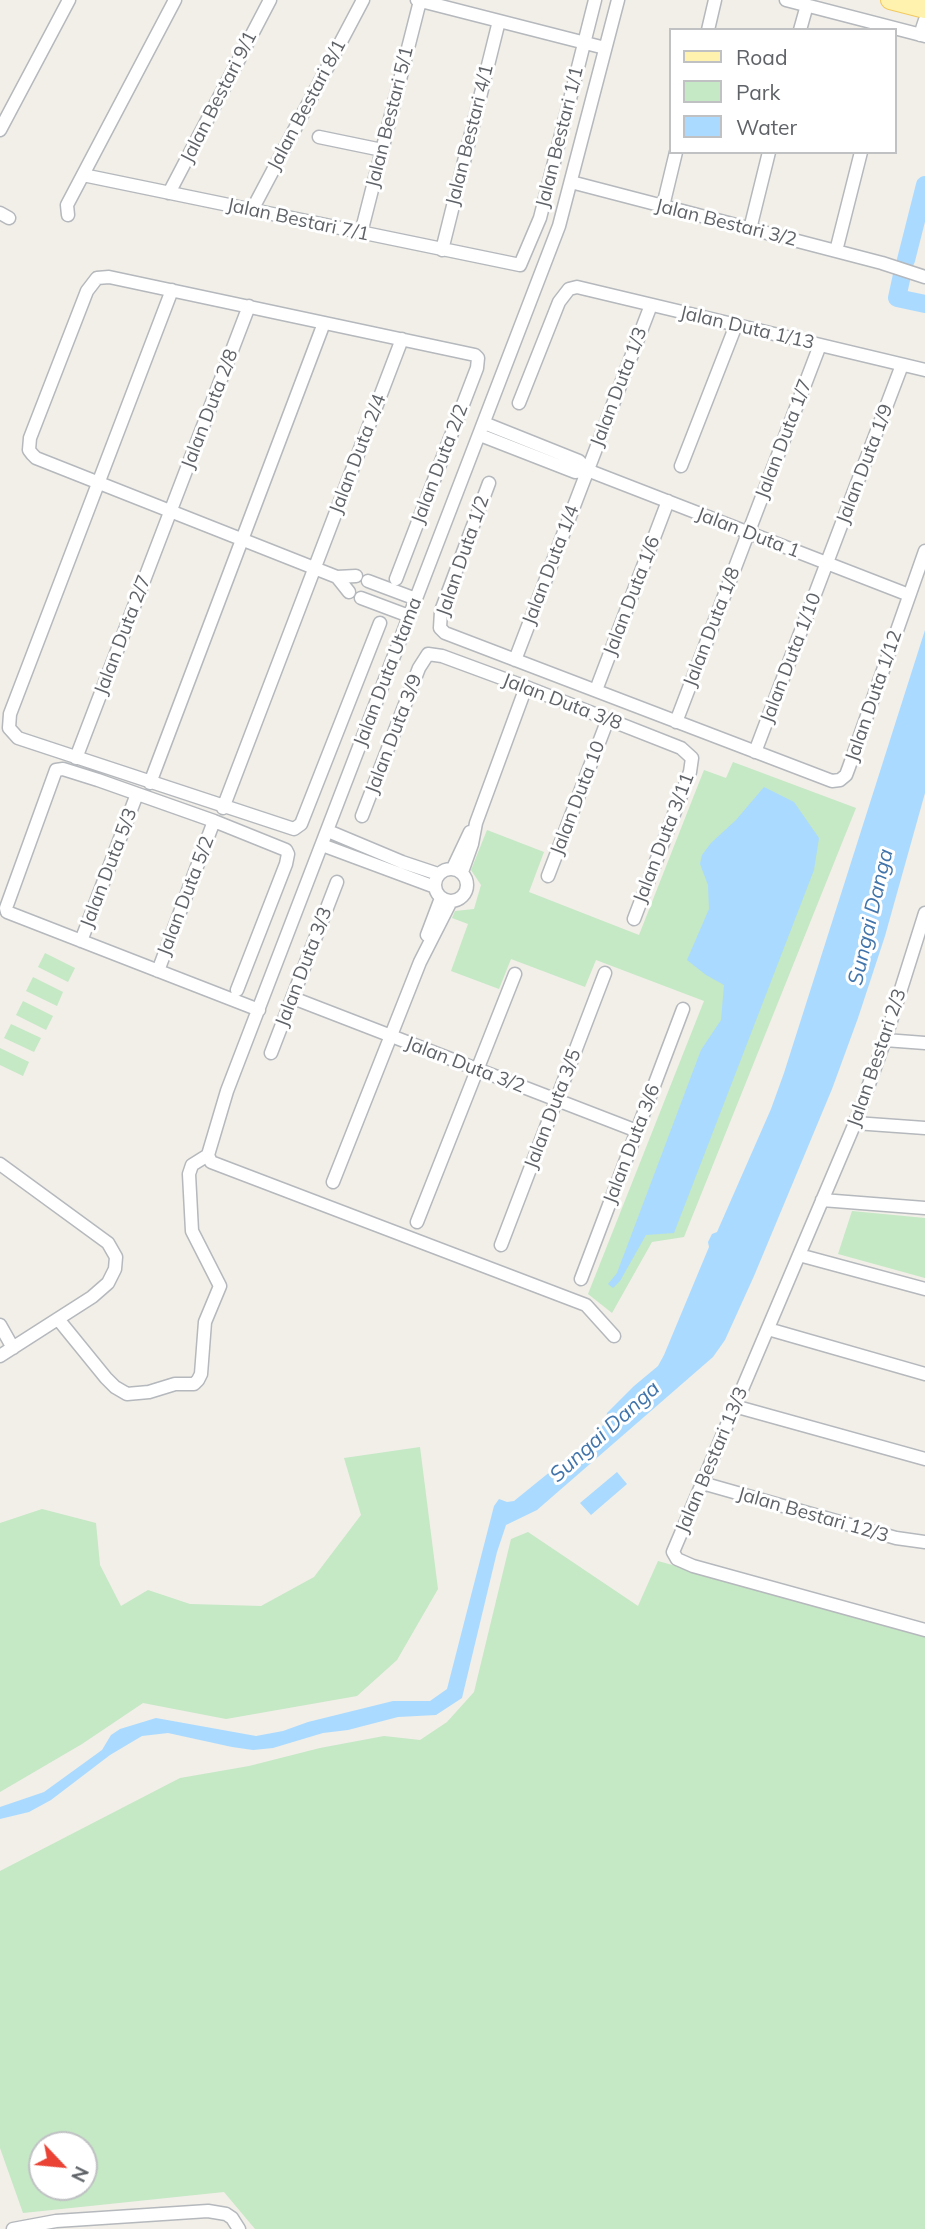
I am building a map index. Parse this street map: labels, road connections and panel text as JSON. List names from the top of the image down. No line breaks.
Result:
{"streets":{"street":["Jalan Bestari 9/1","Jalan Bestari 8/1","Jalan Bestari 5/1","Jalan Bestari 4/1","Jalan Bestari 1/1","Jalan Bestari 7/1","Jalan Bestari 3/2","Jalan Duta 1/13","Jalan Duta 1/3","Jalan Duta 2/8","Jalan Duta 1/7","Jalan Duta 2/4","Jalan Duta 2/2","Jalan Duta 1/9","Jalan Duta 1","Jalan Duta 1/2","Jalan Duta 1/4","Jalan Duta 1/6","Jalan Duta 1/8","Jalan Duta 2/7","Jalan Duta 1/10","Jalan Duta Utama","Jalan Duta 1/12","Jalan Duta 3/8","Jalan Duta 3/9","Jalan Duta 10","Jalan Duta 3/11","Jalan Duta 5/3","Jalan Duta 5/2","Jalan Duta 3/3","Jalan Bestari 2/3","Jalan Duta 3/2","Jalan Duta 3/5","Jalan Duta 3/6","Jalan Bestari 13/3","Jalan Bestari 12/3"]},"crossings":[["Jalan Bestari 9/1","Jalan Bestari 7/1"],["Jalan Bestari 8/1","Jalan Bestari 7/1"],["Jalan Bestari 5/1","Jalan Bestari 7/1"],["Jalan Bestari 4/1","Jalan Bestari 7/1"],["Jalan Bestari 1/1","Jalan Bestari 7/1"],["Jalan Bestari 3/2","Jalan Duta Utama"],["Jalan Duta 1/13","Jalan Duta 1/3"],["Jalan Duta 1/13","Jalan Duta 1/7"],["Jalan Duta 1/13","Jalan Duta 1/9"],["Jalan Duta 1/3","Jalan Duta 1"],["Jalan Duta 1/3","Jalan Duta 1/4"],["Jalan Duta 2/8","Jalan Duta 2/7"],["Jalan Duta 1/7","Jalan Duta 1"],["Jalan Duta 1/7","Jalan Duta 1/8"],["Jalan Duta 2/4","Jalan Duta 2/2"],["Jalan Duta 1/9","Jalan Duta 1"],["Jalan Duta 1/9","Jalan Duta 1/10"],["Jalan Duta 1","Jalan Duta 1/4"],["Jalan Duta 1","Jalan Duta 1/6"],["Jalan Duta 1","Jalan Duta 1/8"],["Jalan Duta 1","Jalan Duta 1/10"],["Jalan Duta 1","Jalan Duta Utama"],["Jalan Duta 1","Jalan Duta 1/12"],["Jalan Duta 1/2","Jalan Duta 1/4"],["Jalan Duta 1/10","Jalan Duta 1/12"],["Jalan Duta 3/8","Jalan Duta 3/9"],["Jalan Duta 3/8","Jalan Duta 10"],["Jalan Duta 3/8","Jalan Duta 3/11"],["Jalan Duta 3/3","Jalan Duta 3/2"],["Jalan Bestari 2/3","Jalan Bestari 13/3"],["Jalan Duta 3/2","Jalan Duta 3/5"],["Jalan Duta 3/2","Jalan Duta 3/6"],["Jalan Bestari 13/3","Jalan Bestari 12/3"]],"water":["Sungai Danga"],"legend":["Road","Park","Water"],"north":"bottom right"}
